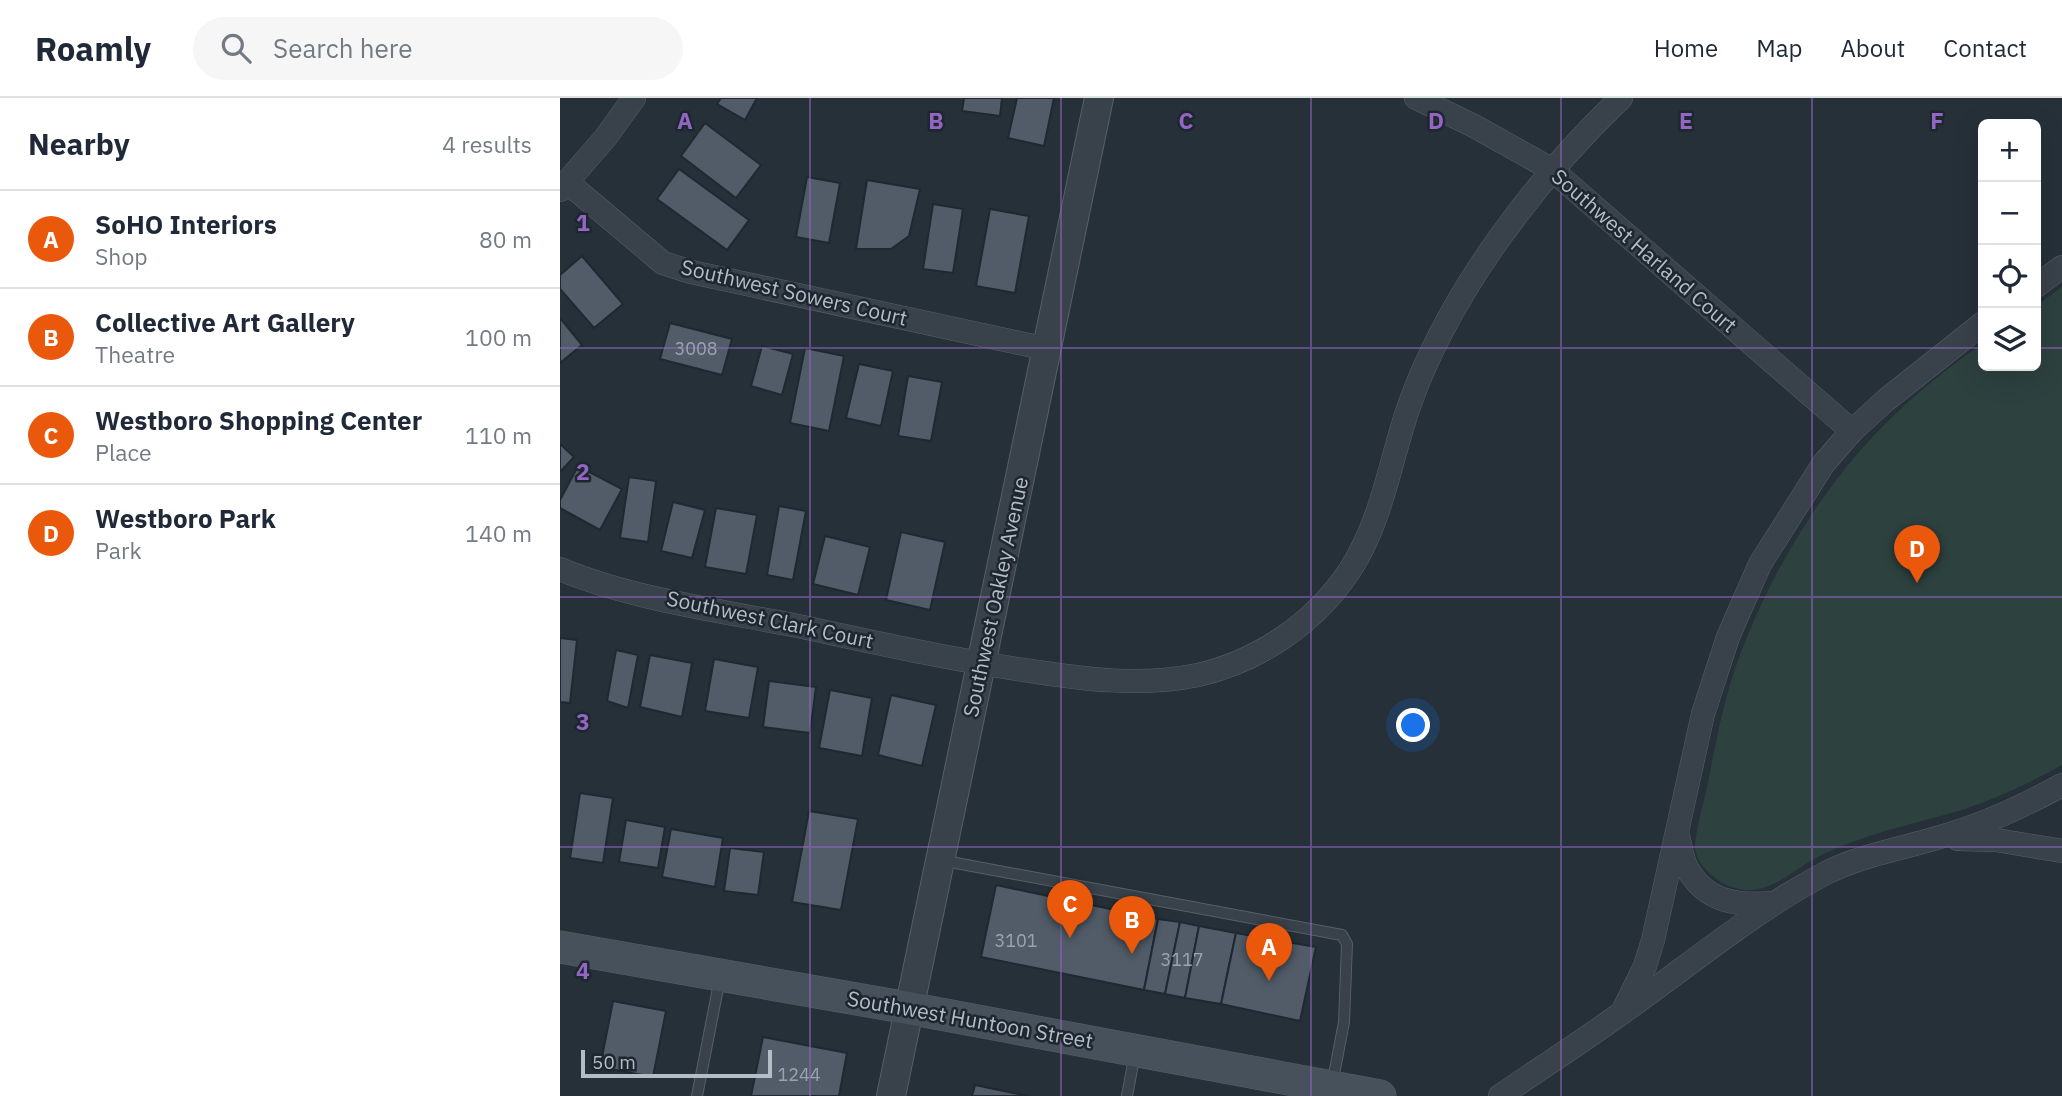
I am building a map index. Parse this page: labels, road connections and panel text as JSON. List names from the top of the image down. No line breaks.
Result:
{"streets":{"main road":["Southwest Huntoon Street"],"street":["Southwest Harland Court","Southwest Sowers Court","Southwest Oakley Avenue","Southwest Clark Court"]},"crossings":[["Southwest Harland Court","Southwest Clark Court"],["Southwest Sowers Court","Southwest Oakley Avenue"],["Southwest Oakley Avenue","Southwest Clark Court"],["Southwest Oakley Avenue","Southwest Huntoon Street"]],"house_numbers":["3008","3101","3117","1244"],"scale_bar":"50 m","page":{"header":"Roamly","search":"Search here","nav":["Home","Map","About","Contact"],"heading":["Nearby","4 results"],"map_buttons":["+","−"],"list":[{"mark":"A","name":"SoHO Interiors","note":"Shop","value":"80 m"},{"mark":"B","name":"Collective Art Gallery","note":"Theatre","value":"100 m"},{"mark":"C","name":"Westboro Shopping Center","note":"Place","value":"110 m"},{"mark":"D","name":"Westboro Park","note":"Park","value":"140 m"}],"pins":["D","C","B","A"],"scale":"50 m"},"grid":{"columns":["A","B","C","D","E","F"],"rows":["1","2","3","4"]}}
